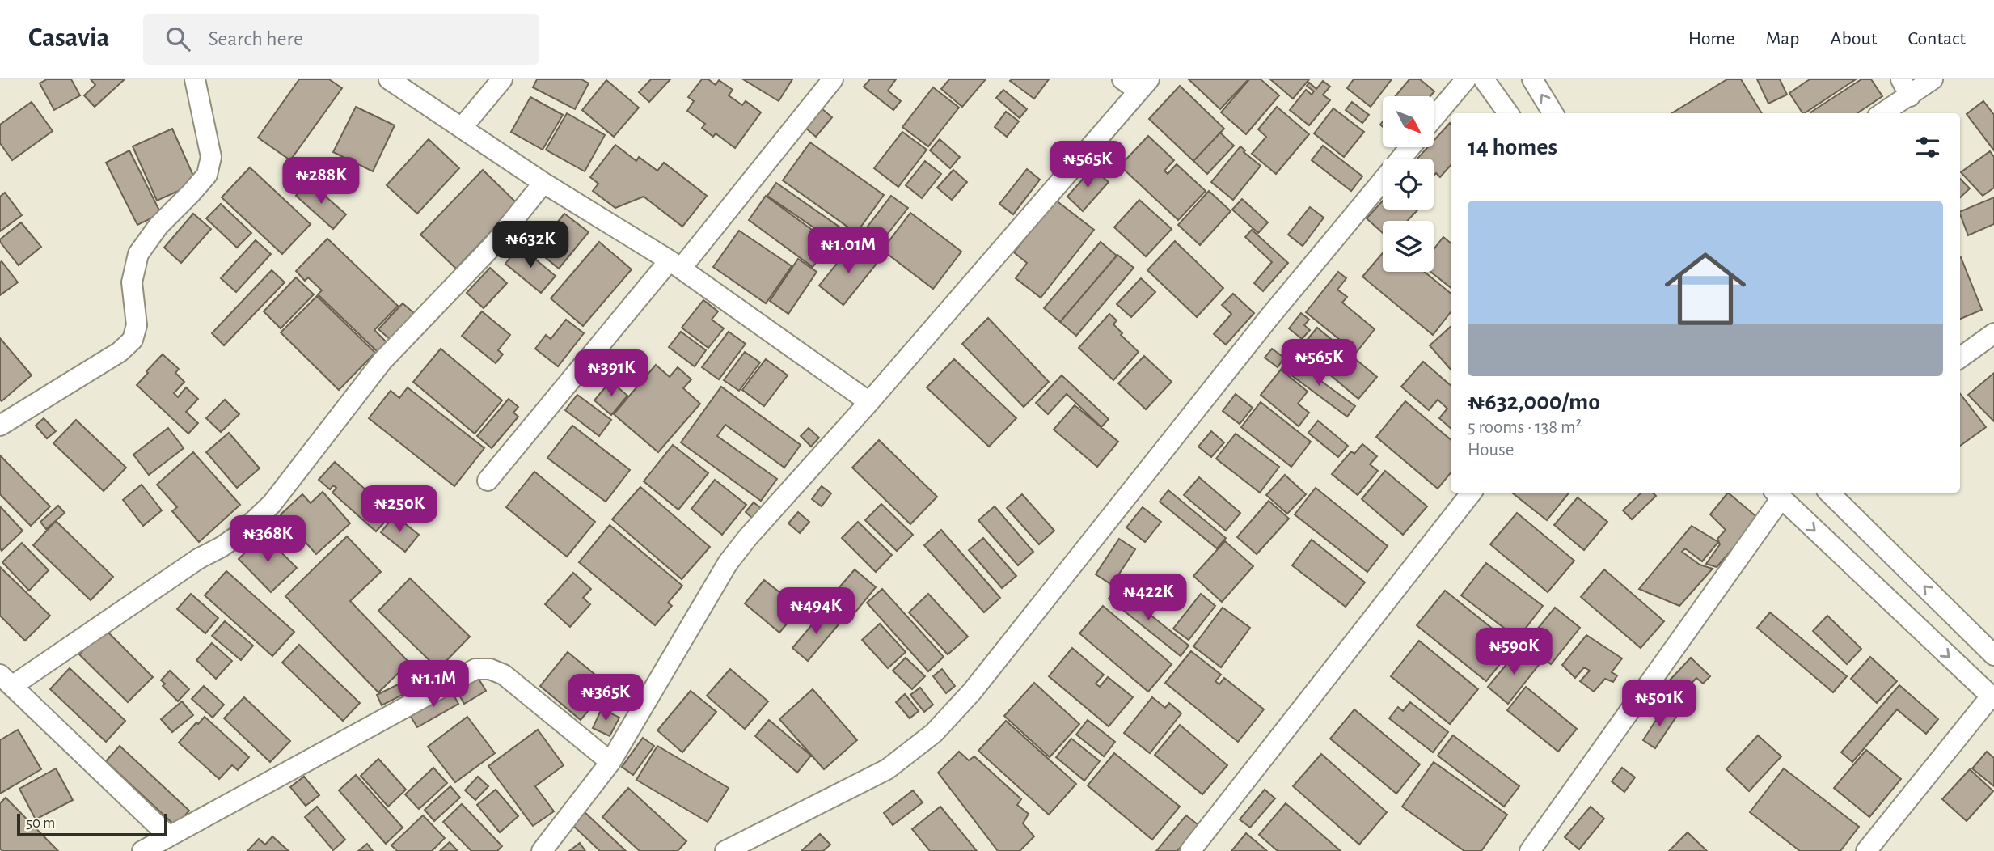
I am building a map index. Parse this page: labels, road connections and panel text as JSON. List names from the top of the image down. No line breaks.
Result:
{"scale_bar":"50 m","north":"bottom right","page":{"header":"Casavia","search":"Search here","nav":["Home","Map","About","Contact"],"heading":"14 homes","price":["₦565K","₦288K","₦632K","₦1.01M","₦565K","₦391K","₦250K","₦368K","₦422K","₦494K","₦590K","₦1.1M","₦365K","₦501K"],"list":[{"name":"₦632,000/mo","note":"5 rooms · 138 m² · House"}],"scale":"50 m"}}
